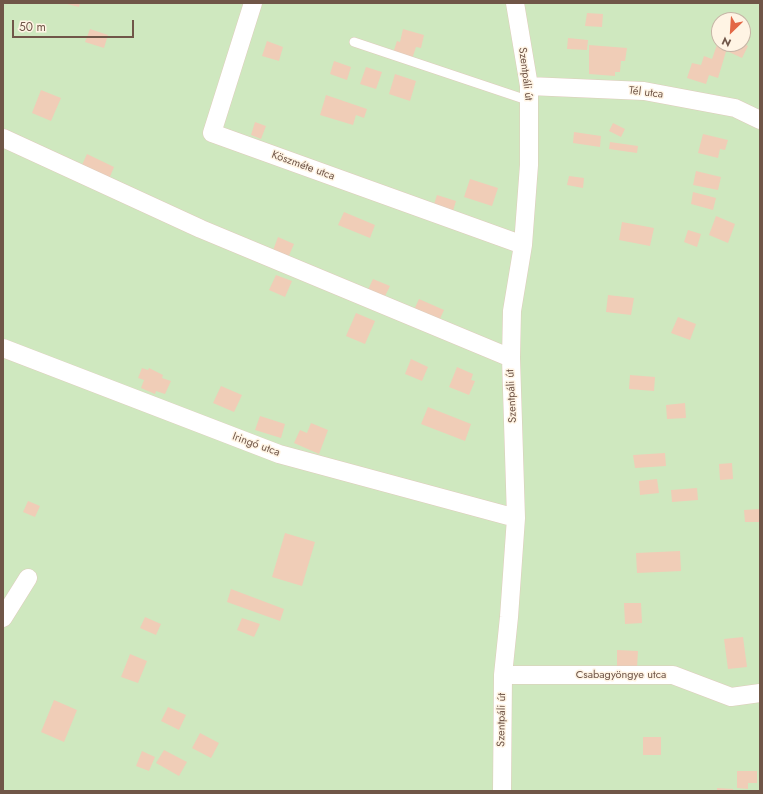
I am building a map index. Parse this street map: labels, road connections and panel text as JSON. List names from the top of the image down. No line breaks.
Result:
{"streets":{"street":["Szentpáli út","Tél utca","Köszméte utca","Iringó utca","Csabagyöngye utca"]},"crossings":[["Szentpáli út","Tél utca"],["Szentpáli út","Köszméte utca"],["Szentpáli út","Iringó utca"],["Szentpáli út","Csabagyöngye utca"]],"scale_bar":"50 m","north":"bottom left"}
